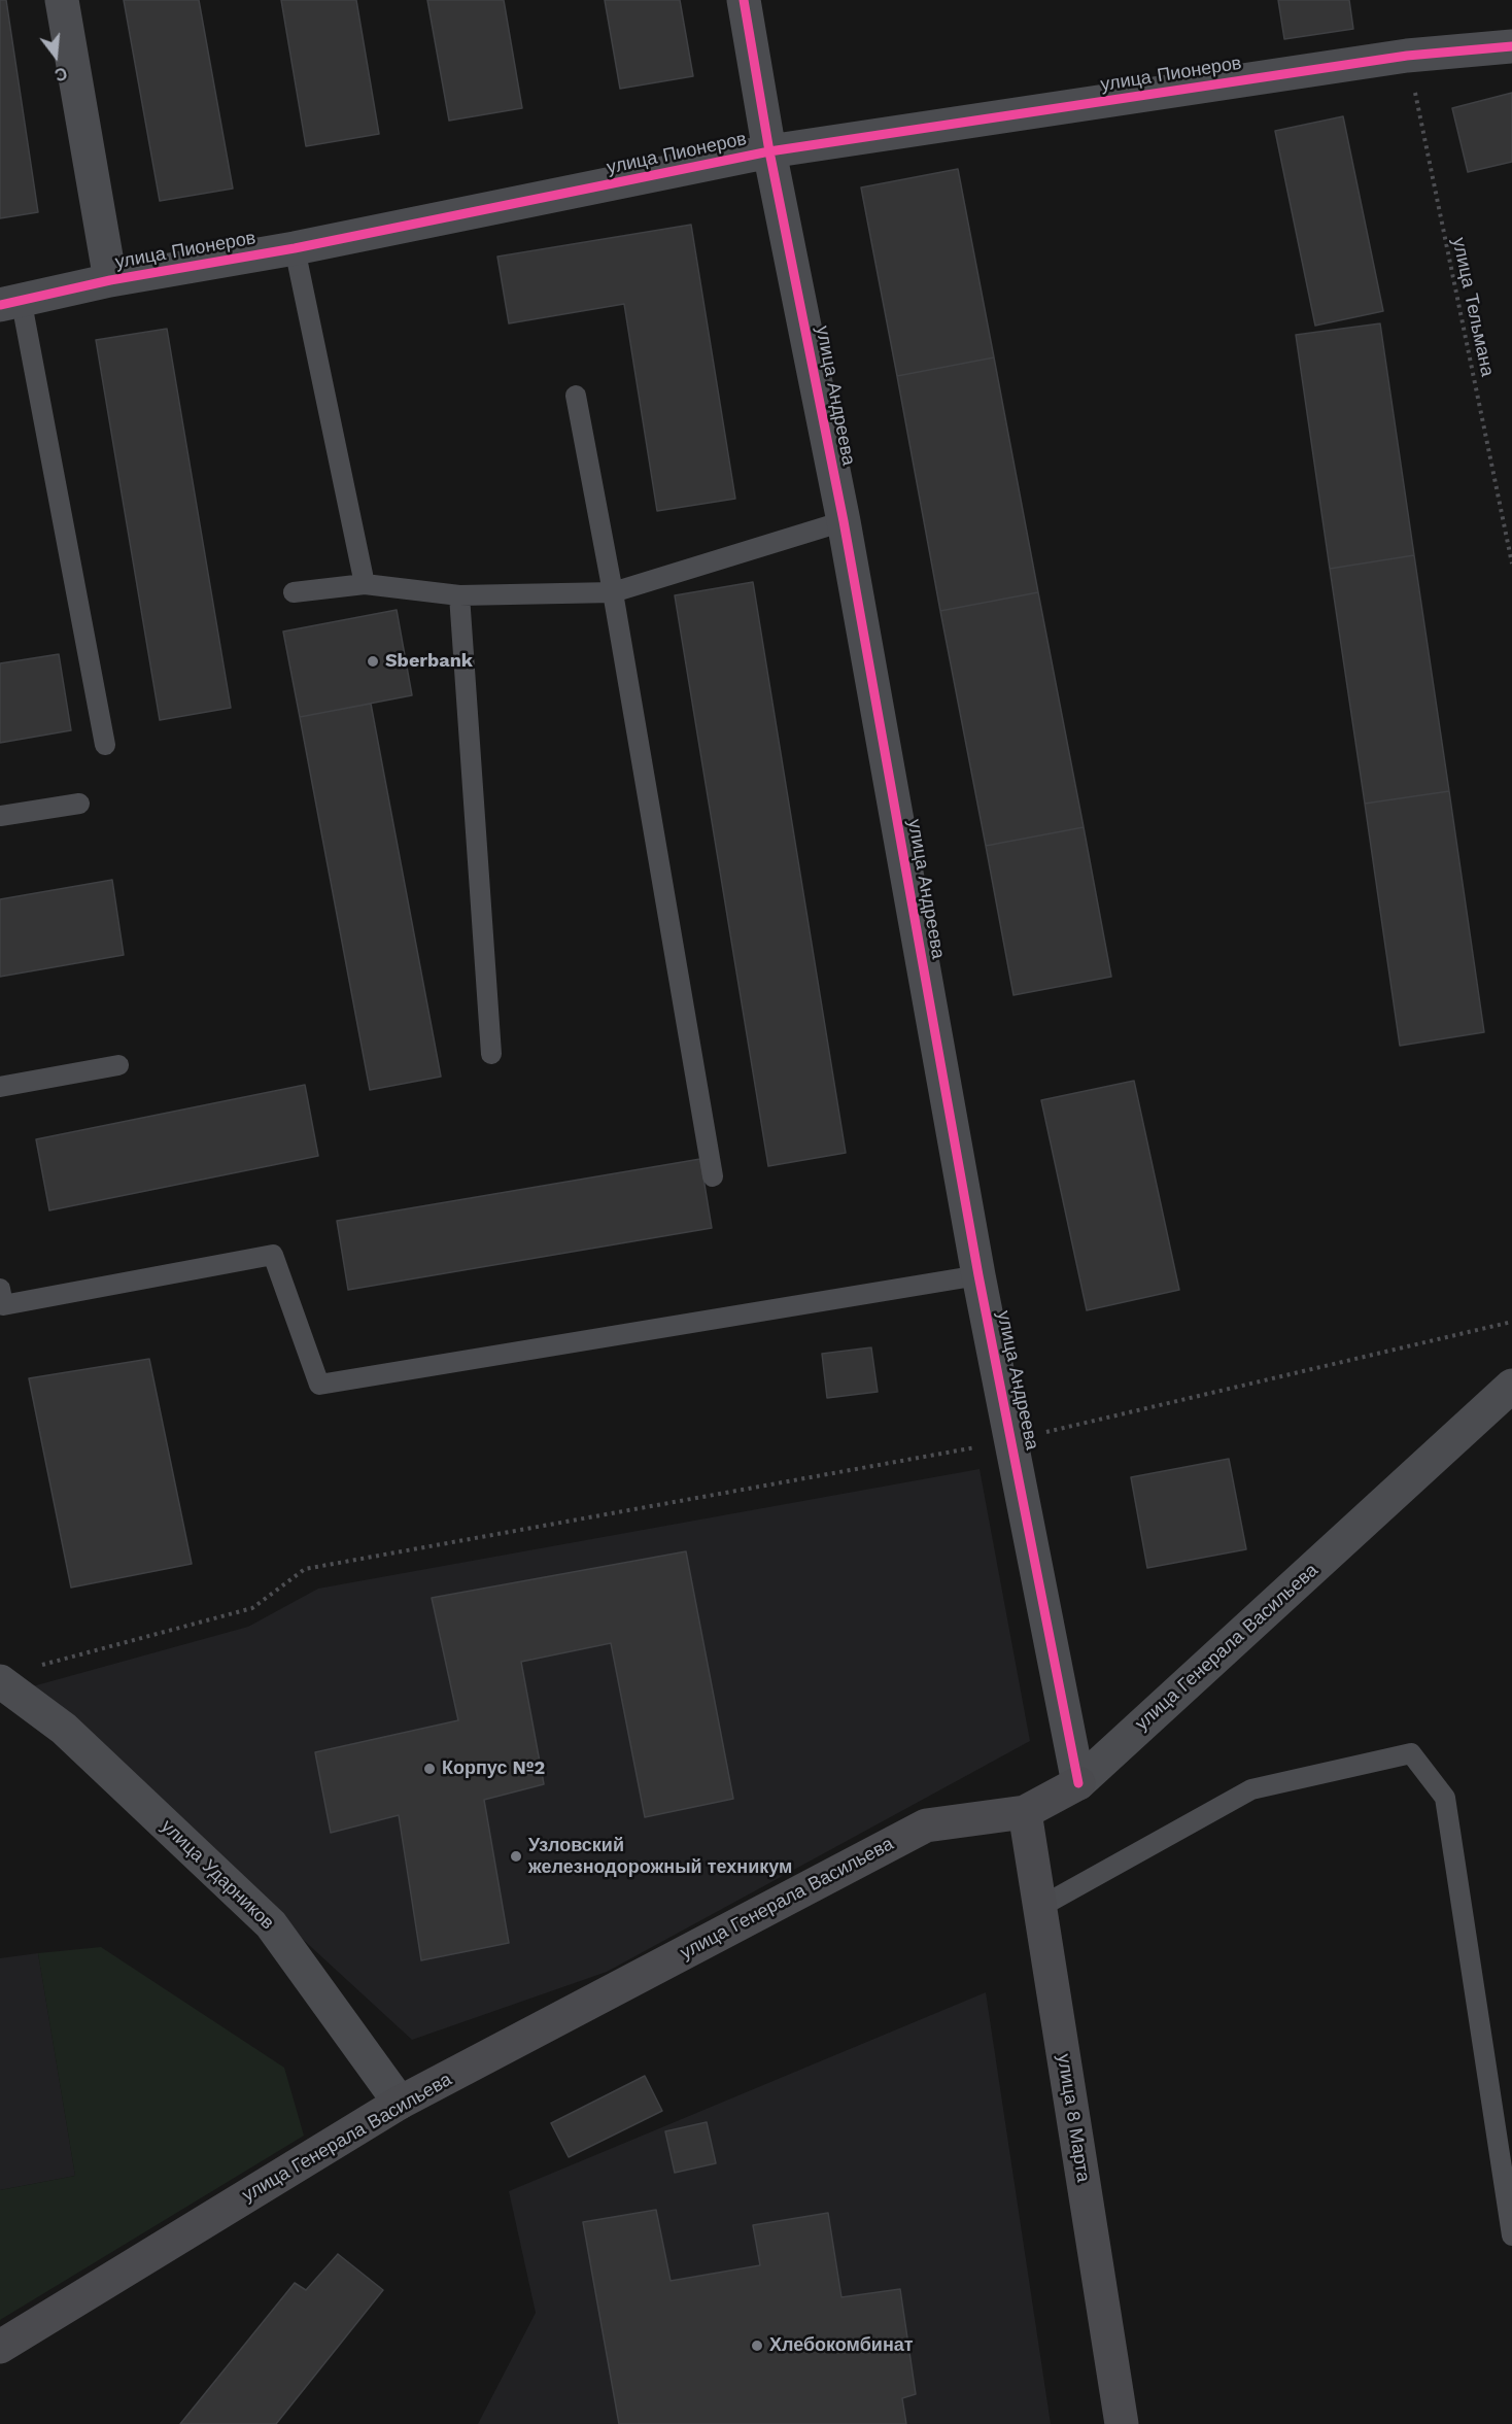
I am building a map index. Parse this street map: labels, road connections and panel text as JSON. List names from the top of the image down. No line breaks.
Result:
{"streets":{"main road":["улица Генерала Васильева","улица 8 Марта"],"street":["улица Пионеров","улица Андреева","улица Ударников"],"path":["улица Тельмана"]},"crossings":[["улица Пионеров","улица Тельмана"],["улица Пионеров","улица Андреева"],["улица Андреева","улица Генерала Васильева"],["улица Генерала Васильева","улица Ударников"],["улица Генерала Васильева","улица 8 Марта"]],"places":["Sberbank","Корпус №2","Узловский железнодорожный техникум","Хлебокомбинат"],"north":"bottom"}
